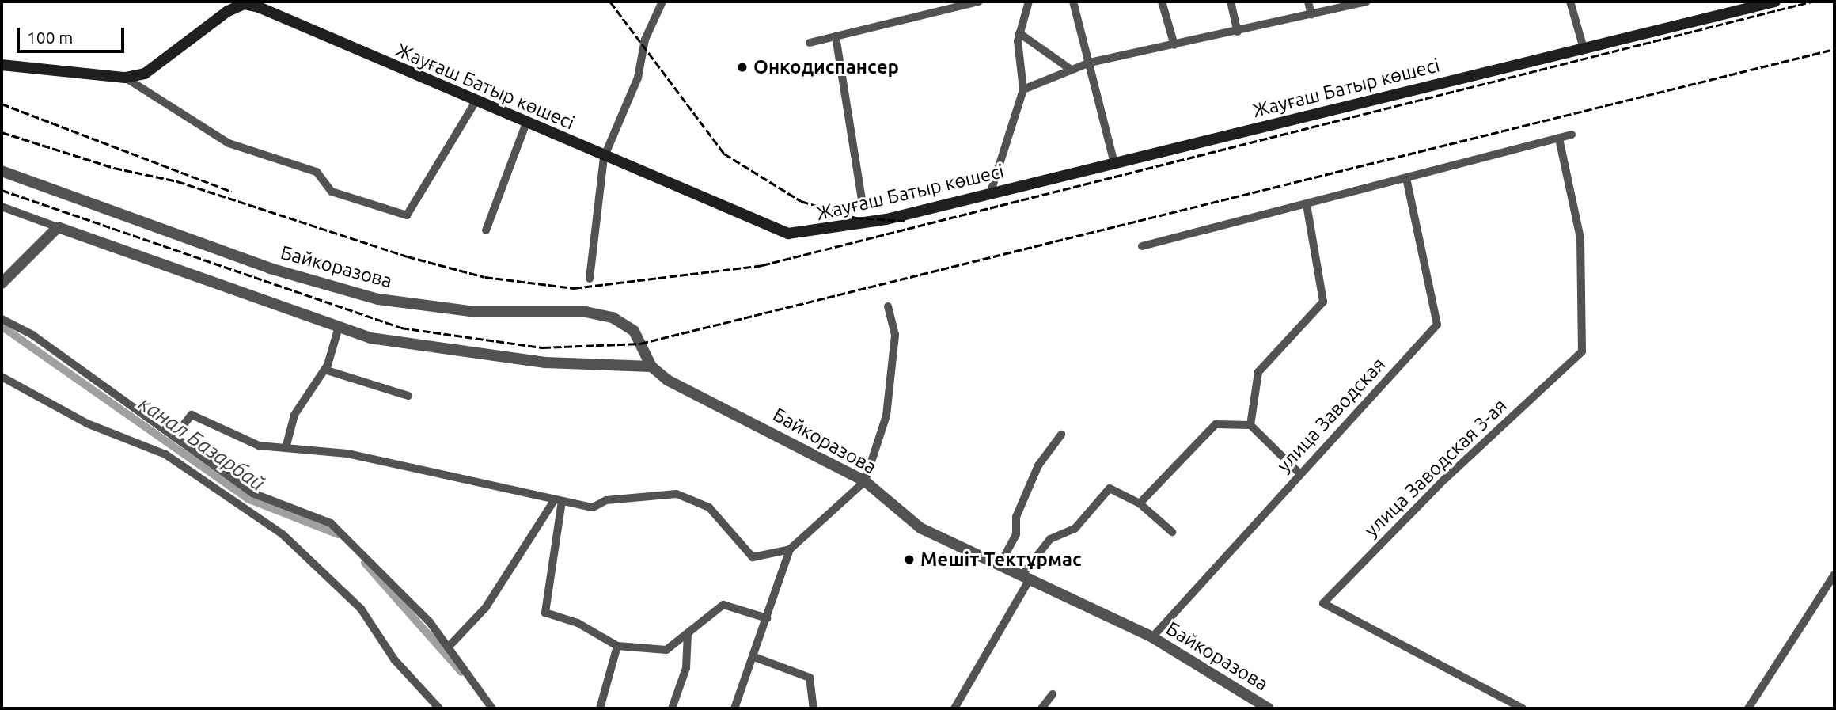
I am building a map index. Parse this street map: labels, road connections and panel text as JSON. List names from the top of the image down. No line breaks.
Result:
{"streets":{"main road":["Жауғаш Батыр көшесі"],"street":["Байкоразова","улица Заводская","улица Заводская 3-ая"]},"crossings":[["Байкоразова","улица Заводская"]],"water":["канал Базарбай"],"places":["Онкодиспансер","Мешіт Тектұрмас"],"scale_bar":"100 m"}
